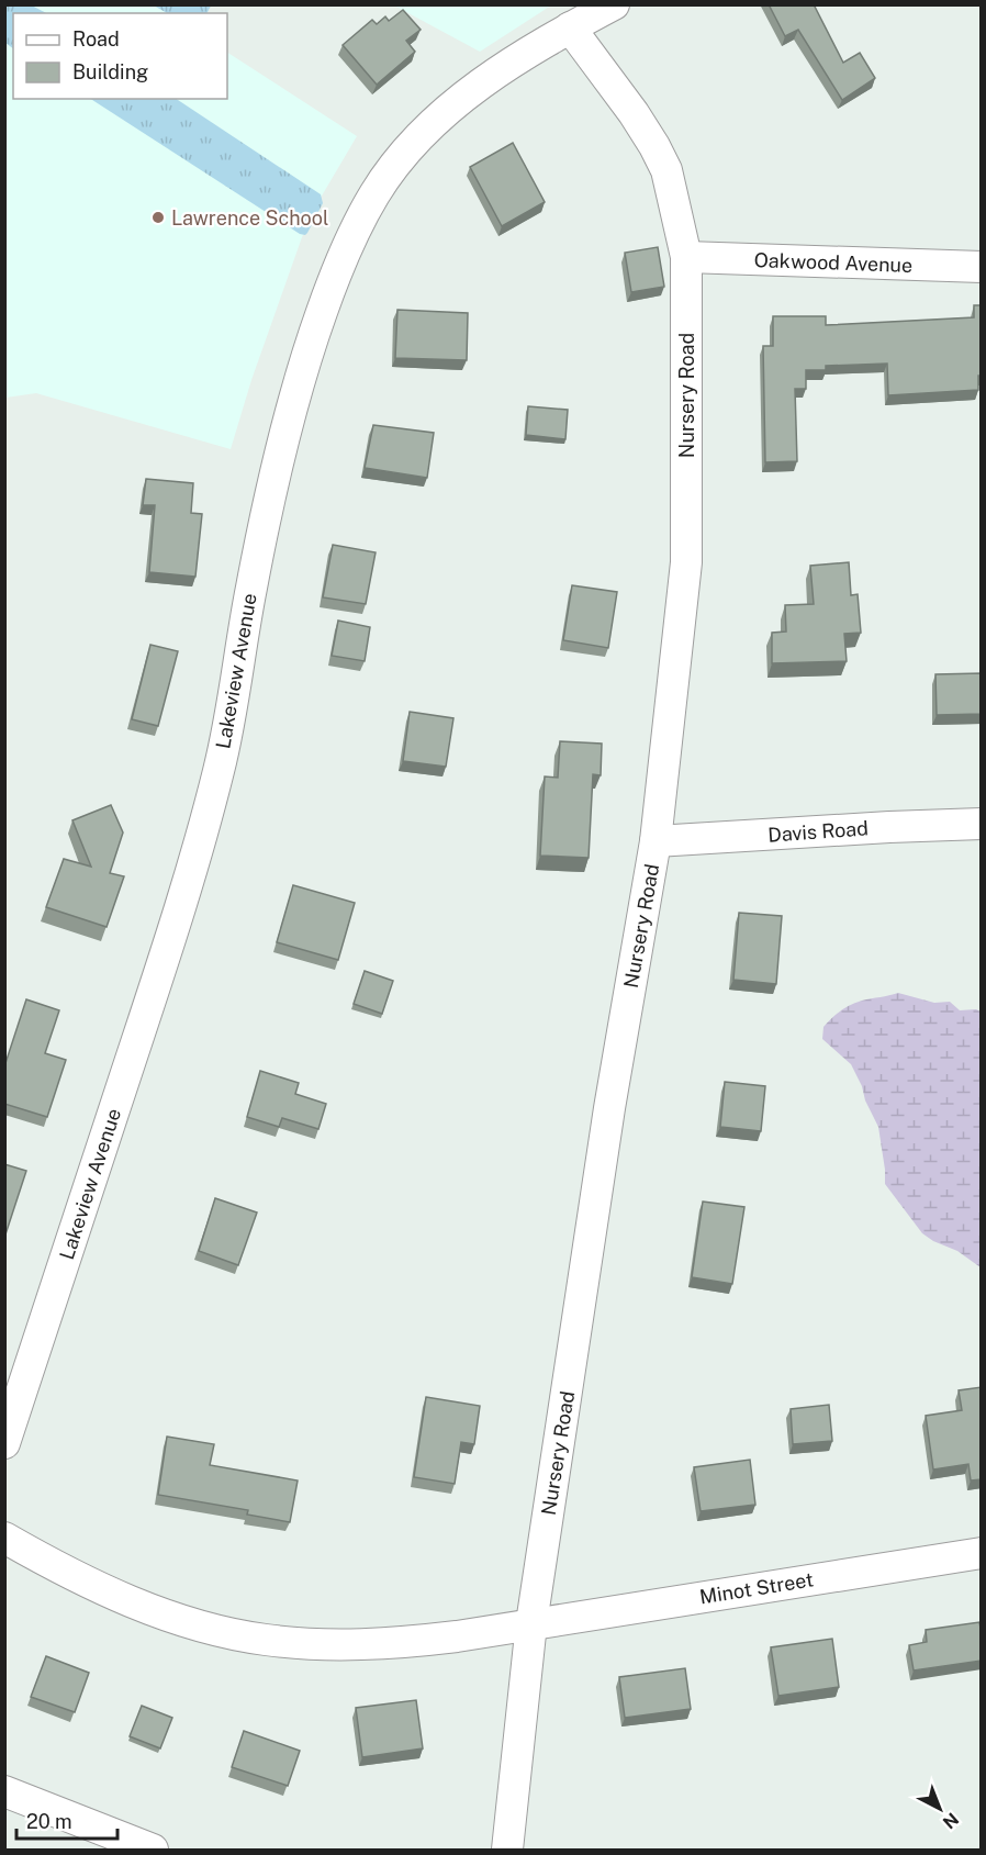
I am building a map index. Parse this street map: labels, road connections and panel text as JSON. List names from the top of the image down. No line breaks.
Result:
{"streets":{"street":["Oakwood Avenue","Nursery Road","Lakeview Avenue","Davis Road","Minot Street"]},"crossings":[["Oakwood Avenue","Nursery Road"],["Nursery Road","Lakeview Avenue"],["Nursery Road","Davis Road"],["Nursery Road","Minot Street"]],"places":["Lawrence School"],"legend":["Road","Building"],"scale_bar":"20 m","north":"bottom right"}
